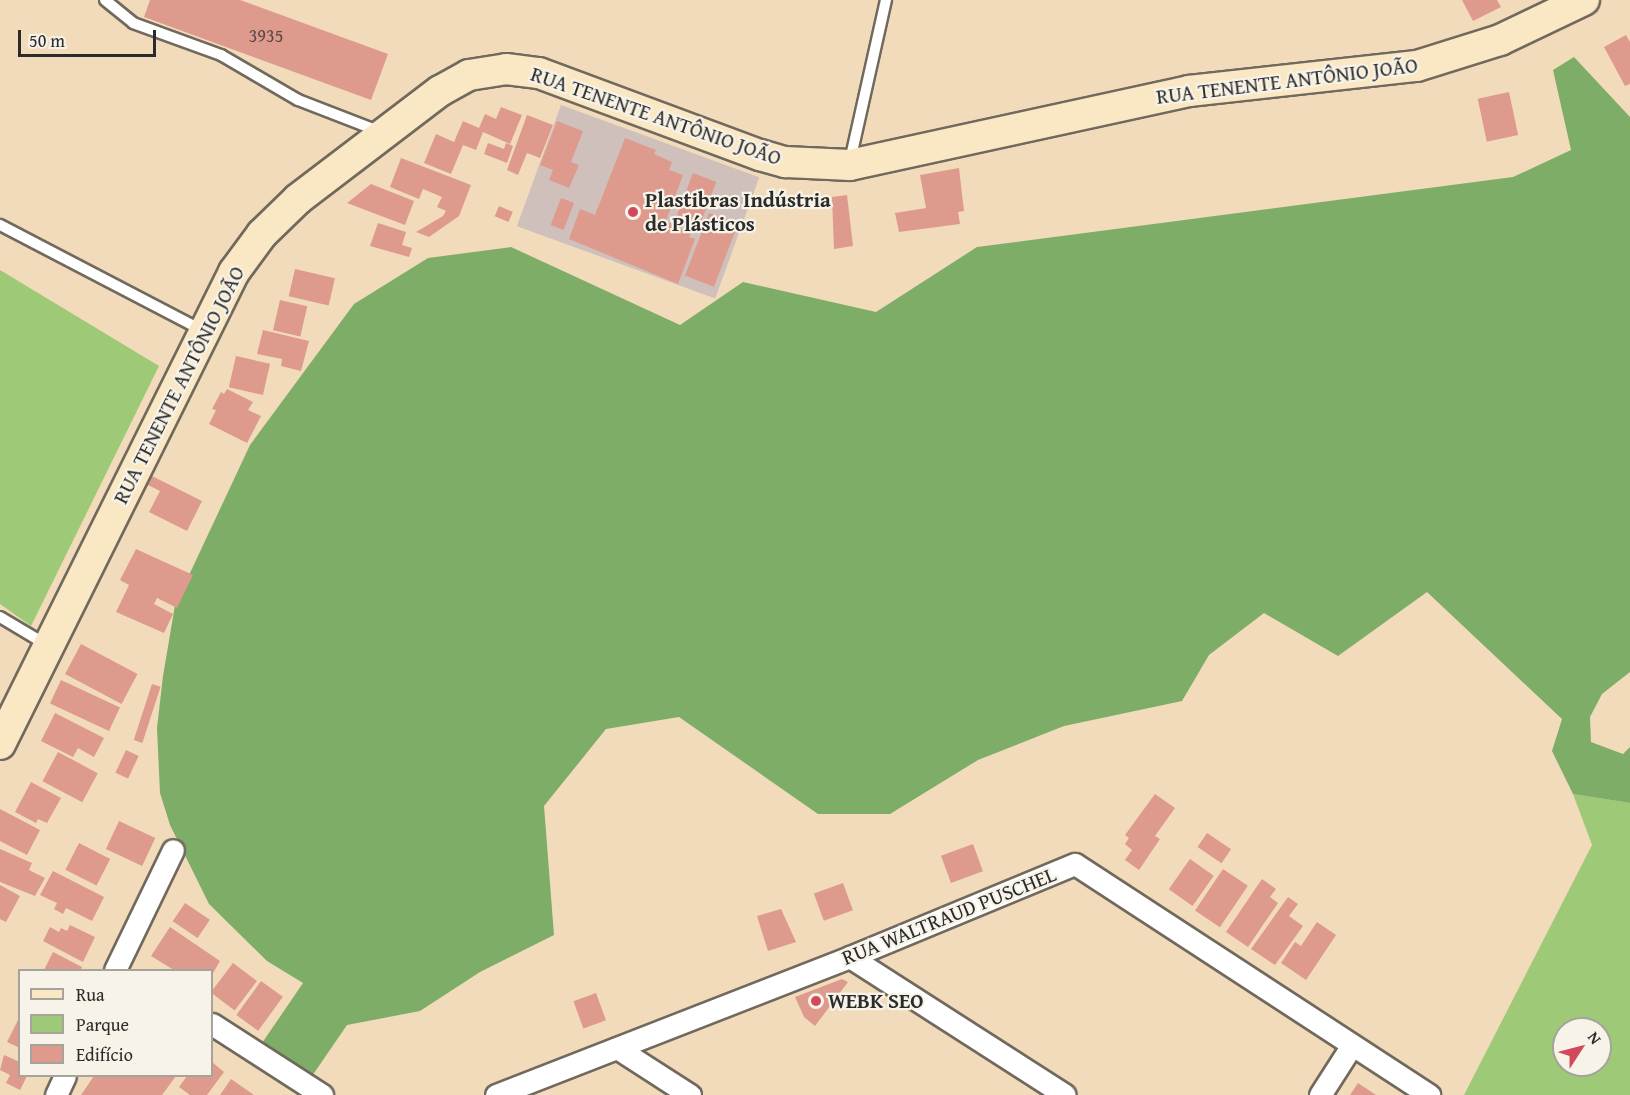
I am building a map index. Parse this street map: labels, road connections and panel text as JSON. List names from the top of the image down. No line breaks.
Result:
{"streets":{"street":["RUA TENENTE ANTÔNIO JOÃO","RUA WALTRAUD PUSCHEL"]},"places":["Plastibras Indústria de Plásticos","WEBK SEO"],"house_numbers":["3935"],"legend":["Rua","Parque","Edifício"],"scale_bar":"50 m","north":"top right"}
